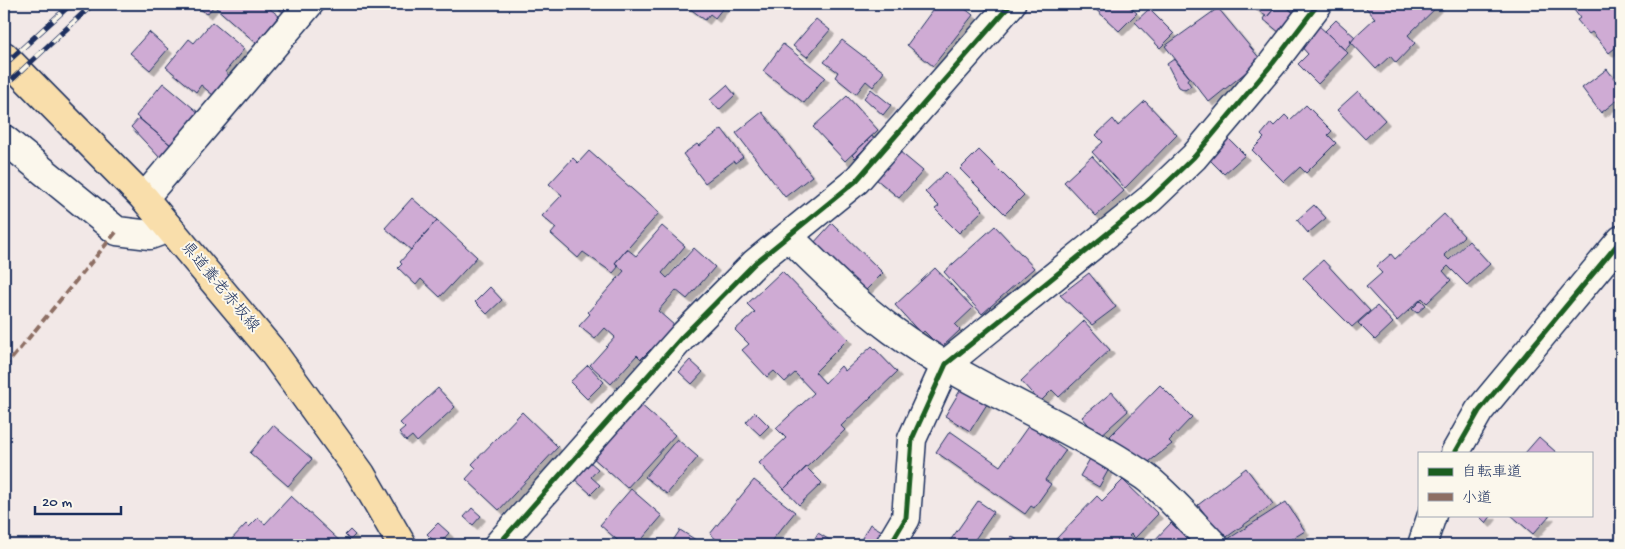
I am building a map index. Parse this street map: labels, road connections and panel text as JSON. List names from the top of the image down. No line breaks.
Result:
{"streets":{"main road":["県道養老赤坂線"]},"legend":["自転車道","小道"],"scale_bar":"20 m"}
